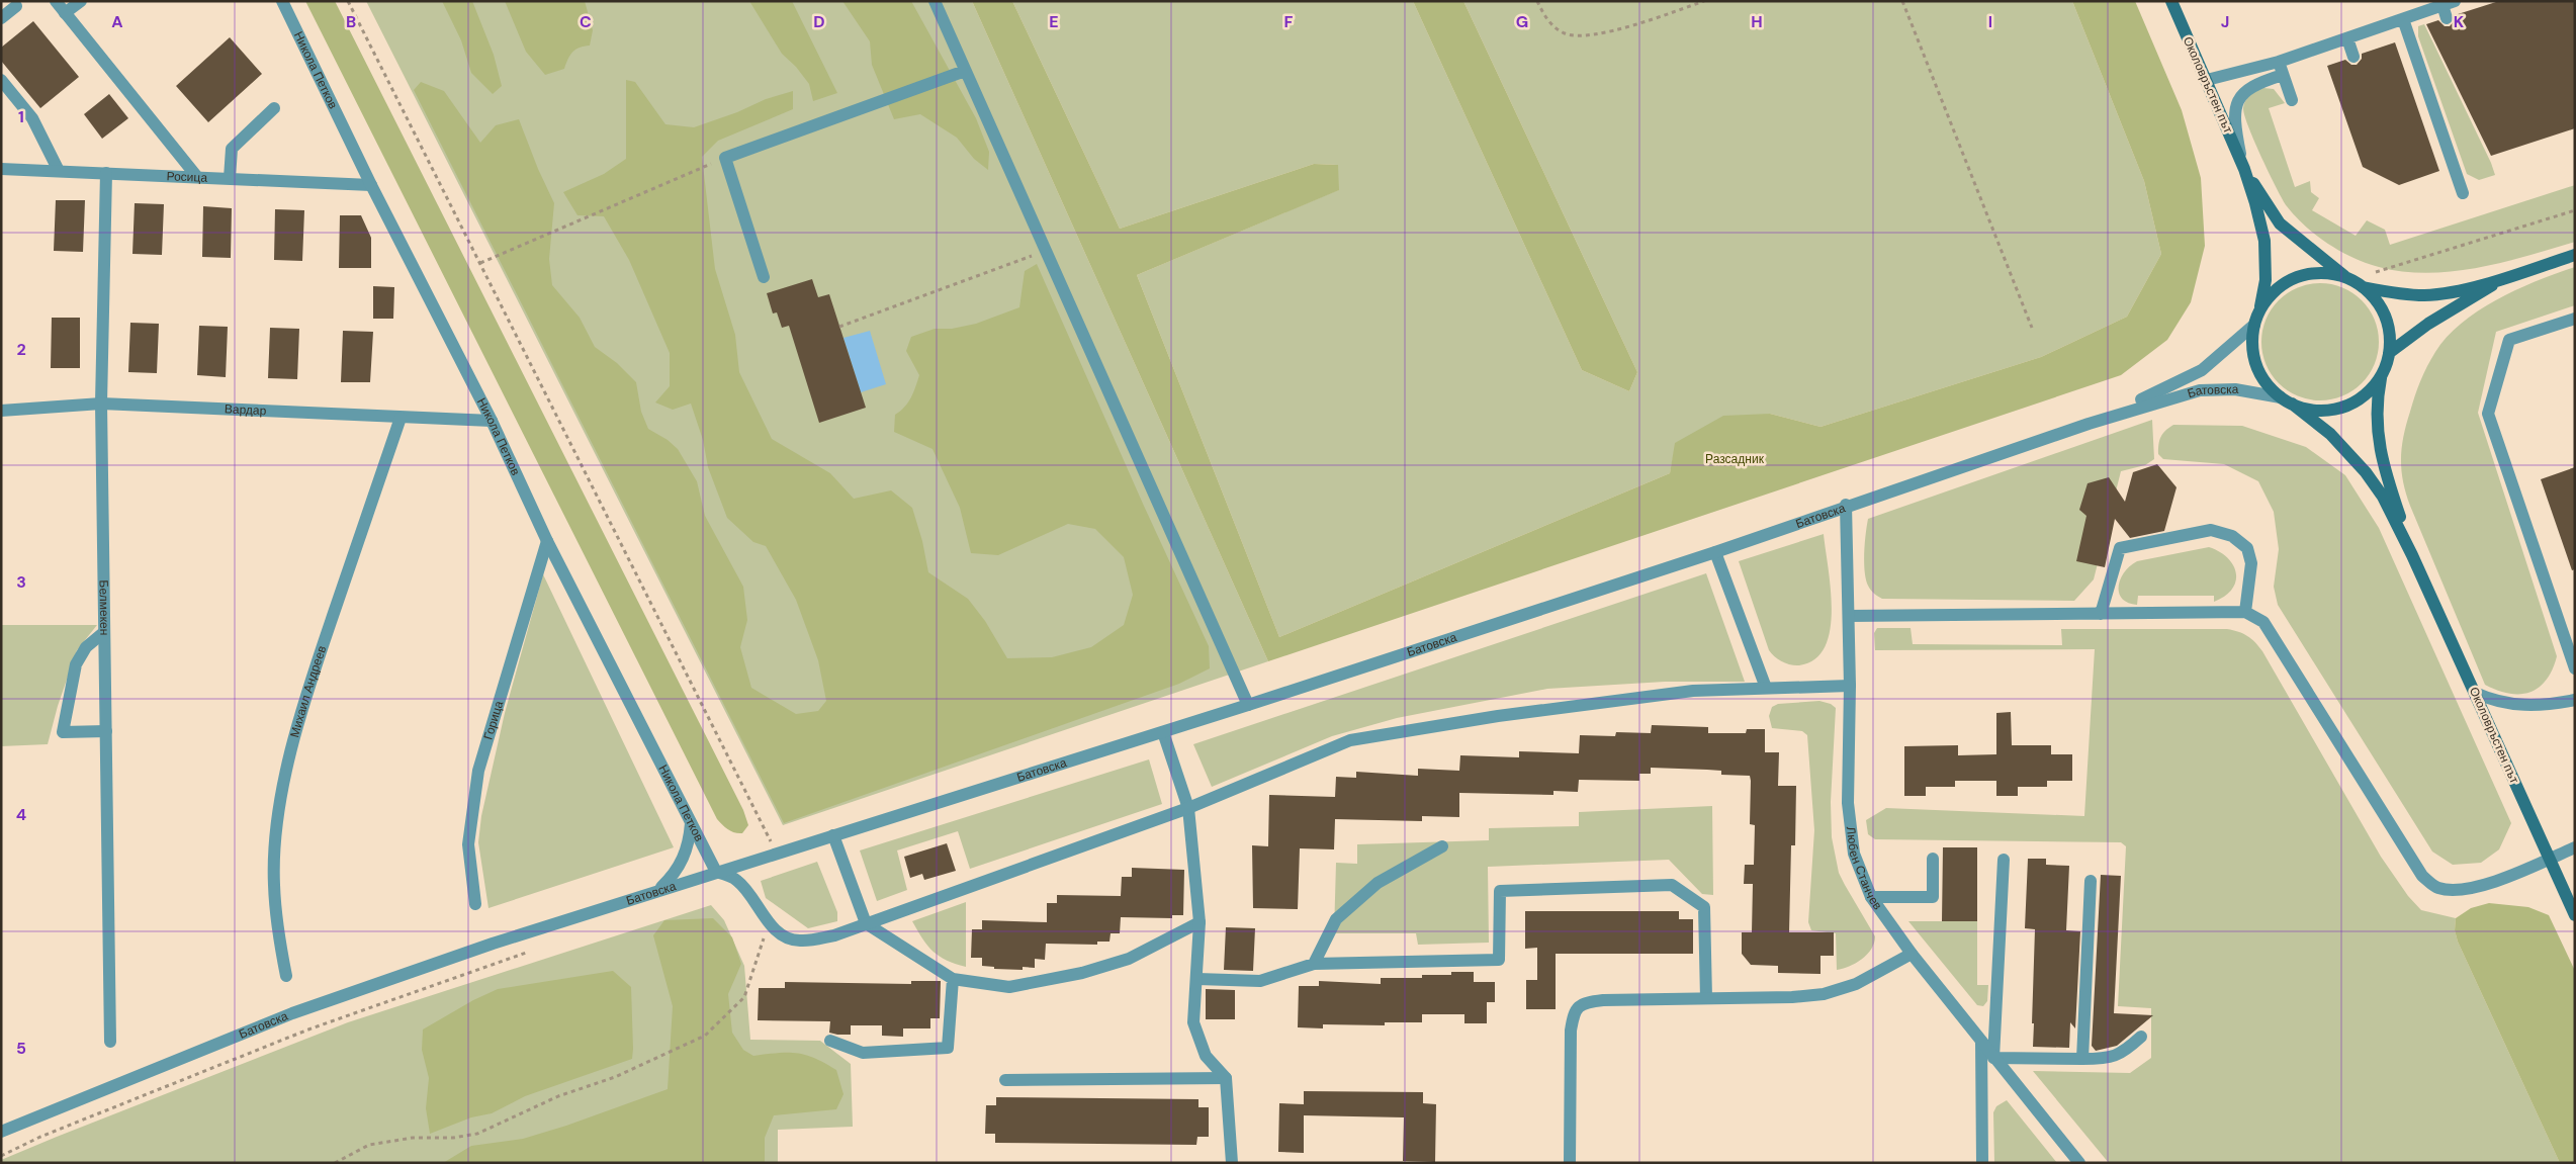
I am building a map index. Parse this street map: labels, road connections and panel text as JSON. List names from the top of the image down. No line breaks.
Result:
{"streets":{"main road":["Околовръстен път"],"street":["Никола Петков","Росица","Батовска","Вардар","Белмекен","Михаил Андреев","Горица","Любен Станчев"]},"crossings":[["Никола Петков","Росица"],["Никола Петков","Батовска"],["Никола Петков","Вардар"],["Никола Петков","Горица"],["Околовръстен път","Батовска"],["Росица","Белмекен"],["Батовска","Любен Станчев"],["Вардар","Белмекен"],["Вардар","Михаил Андреев"]],"parks":["Разсадник"],"grid":{"columns":["A","B","C","D","E","F","G","H","I","J","K"],"rows":["1","2","3","4","5"]}}
